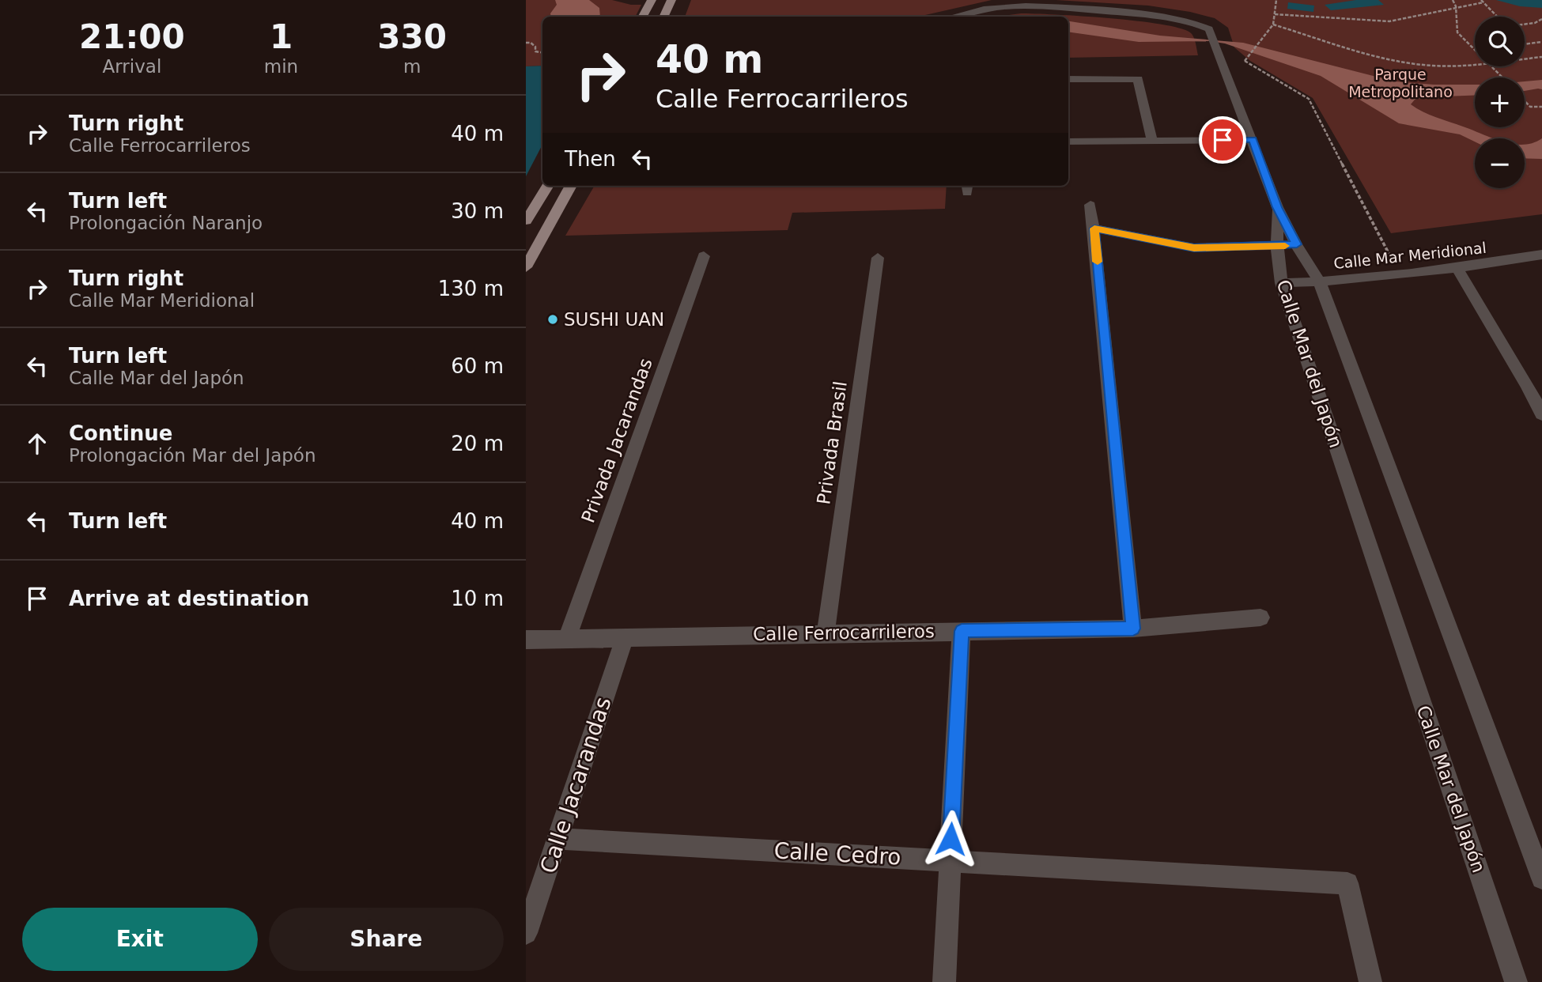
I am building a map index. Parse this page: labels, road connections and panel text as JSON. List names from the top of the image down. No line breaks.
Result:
{"streets":{"street":["Calle Mar Meridional","Calle Mar del Japón","Privada Jacarandas","Privada Brasil","Calle Ferrocarrileros","Calle Jacarandas","Calle Cedro"]},"crossings":[["Calle Mar Meridional","Calle Mar del Japón"],["Privada Jacarandas","Calle Ferrocarrileros"],["Privada Brasil","Calle Ferrocarrileros"],["Calle Ferrocarrileros","Calle Jacarandas"],["Calle Jacarandas","Calle Cedro"]],"parks":["Parque Metropolitano"],"places":["SUSHI UAN"],"page":{"eta":["21:00","Arrival","1","min","330","m"],"map_buttons":["+","−"],"turn":["40 m","Calle Ferrocarrileros"],"list":[{"name":"Turn right","note":"Calle Ferrocarrileros","value":"40 m"},{"name":"Turn left","note":"Prolongación Naranjo","value":"30 m"},{"name":"Turn right","note":"Calle Mar Meridional","value":"130 m"},{"name":"Turn left","note":"Calle Mar del Japón","value":"60 m"},{"name":"Continue","note":"Prolongación Mar del Japón","value":"20 m"},{"name":"Turn left","value":"40 m"},{"name":"Arrive at destination","value":"10 m"}],"then":"Then","buttons":["Exit","Share"]}}
